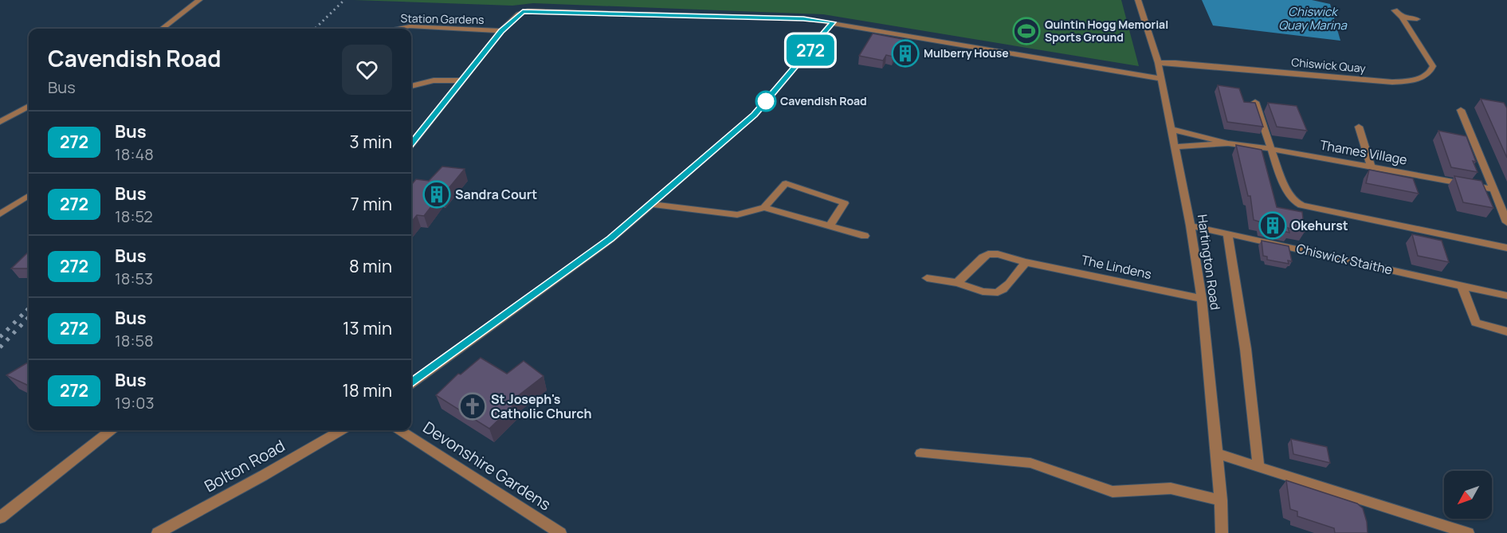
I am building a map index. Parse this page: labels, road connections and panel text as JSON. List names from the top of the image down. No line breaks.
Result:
{"streets":{"street":["Station Gardens","Chiswick Quay","Thames Village","Chiswick Staithe","Hartington Road","The Lindens","Bolton Road","Devonshire Gardens"]},"crossings":[["Chiswick Quay","Hartington Road"],["Thames Village","Hartington Road"],["Chiswick Staithe","Hartington Road"],["Hartington Road","The Lindens"]],"water":["Chiswick Quay Marina"],"places":{"sports":["Quintin Hogg Memorial Sports Ground"],"building":["Mulberry House","Sandra Court","Okehurst"],"other":["Cavendish Road"],"church":["St Joseph's Catholic Church"]},"lines":["bus line 272"],"north":"bottom left","page":{"on_map":"272","heading":["Cavendish Road","Bus"],"list":[{"mark":"272","name":"Bus","note":"18:48","value":"3 min"},{"mark":"272","name":"Bus","note":"18:52","value":"7 min"},{"mark":"272","name":"Bus","note":"18:53","value":"8 min"},{"mark":"272","name":"Bus","note":"18:58","value":"13 min"},{"mark":"272","name":"Bus","note":"19:03","value":"18 min"}]}}
